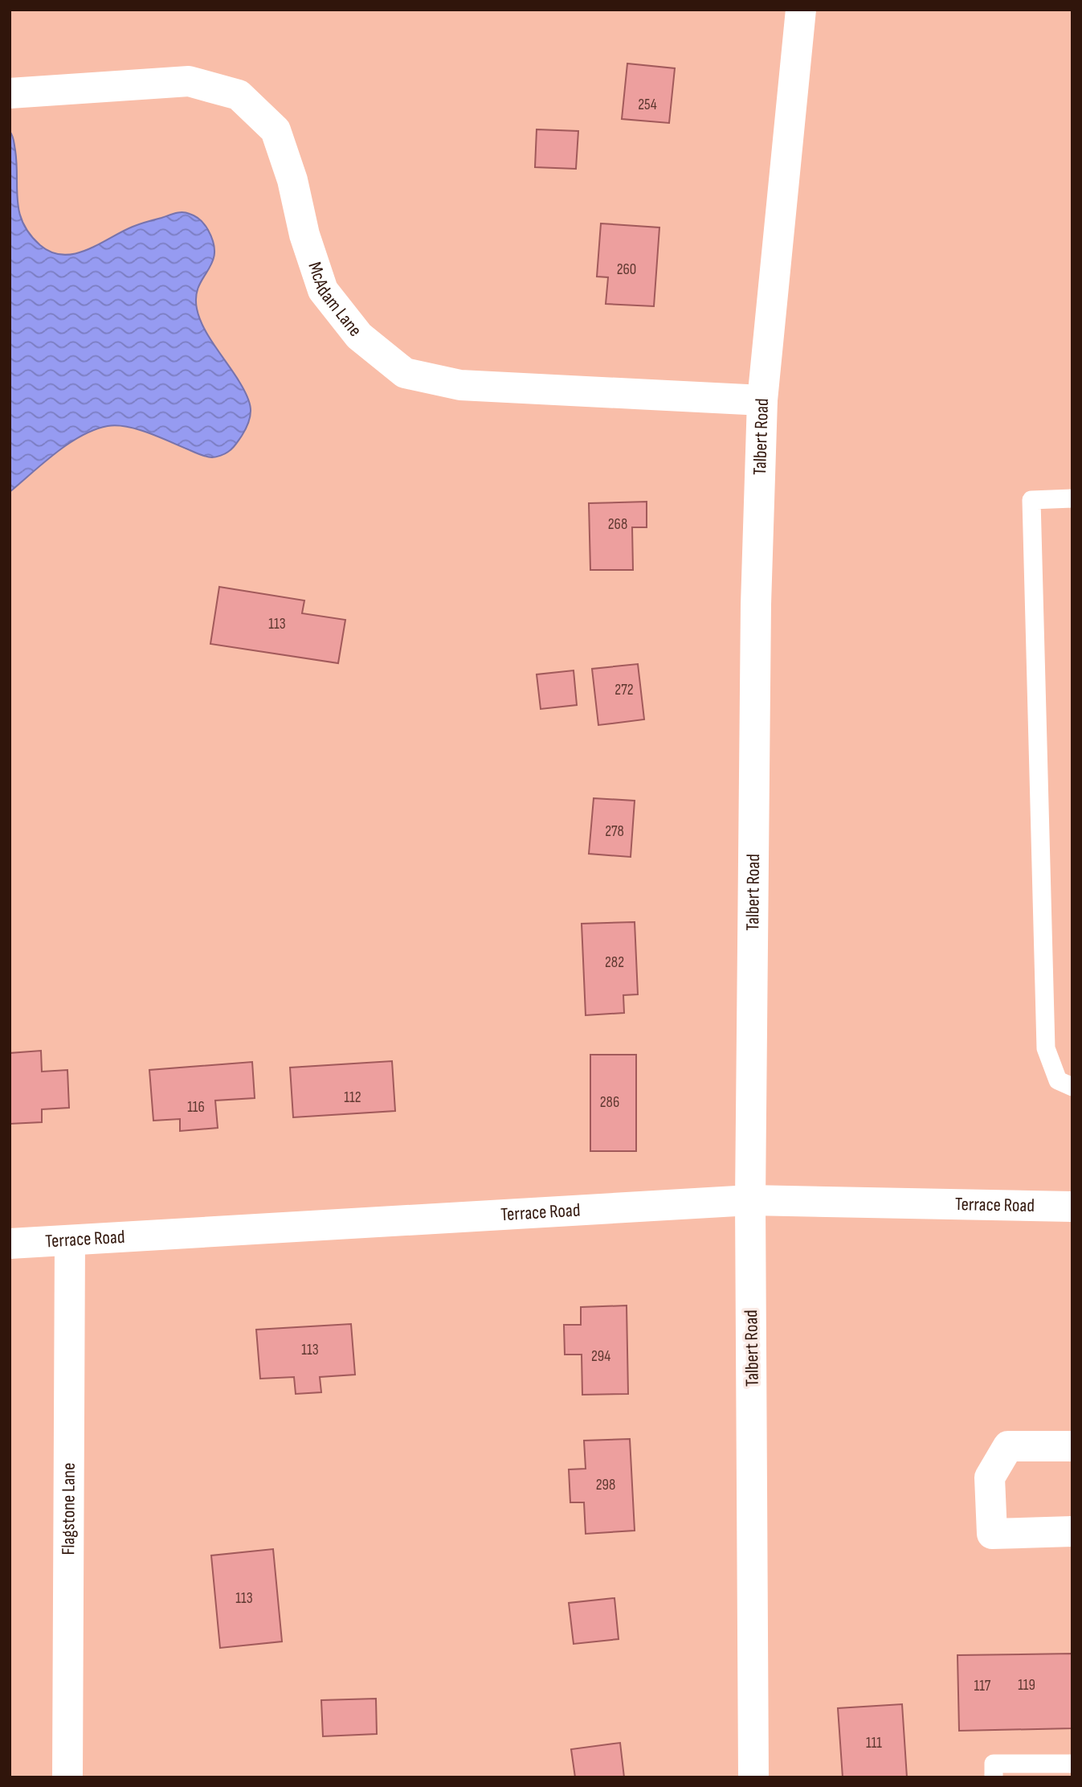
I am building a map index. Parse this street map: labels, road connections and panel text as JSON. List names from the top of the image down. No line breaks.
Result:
{"streets":{"street":["McAdam Lane","Talbert Road","Terrace Road","Flagstone Lane"]},"crossings":[["McAdam Lane","Talbert Road"],["Talbert Road","Terrace Road"],["Terrace Road","Flagstone Lane"]],"house_numbers":["254","260","268","113","272","278","282","112","286","116","113","294","298","113","119","117","111"]}
